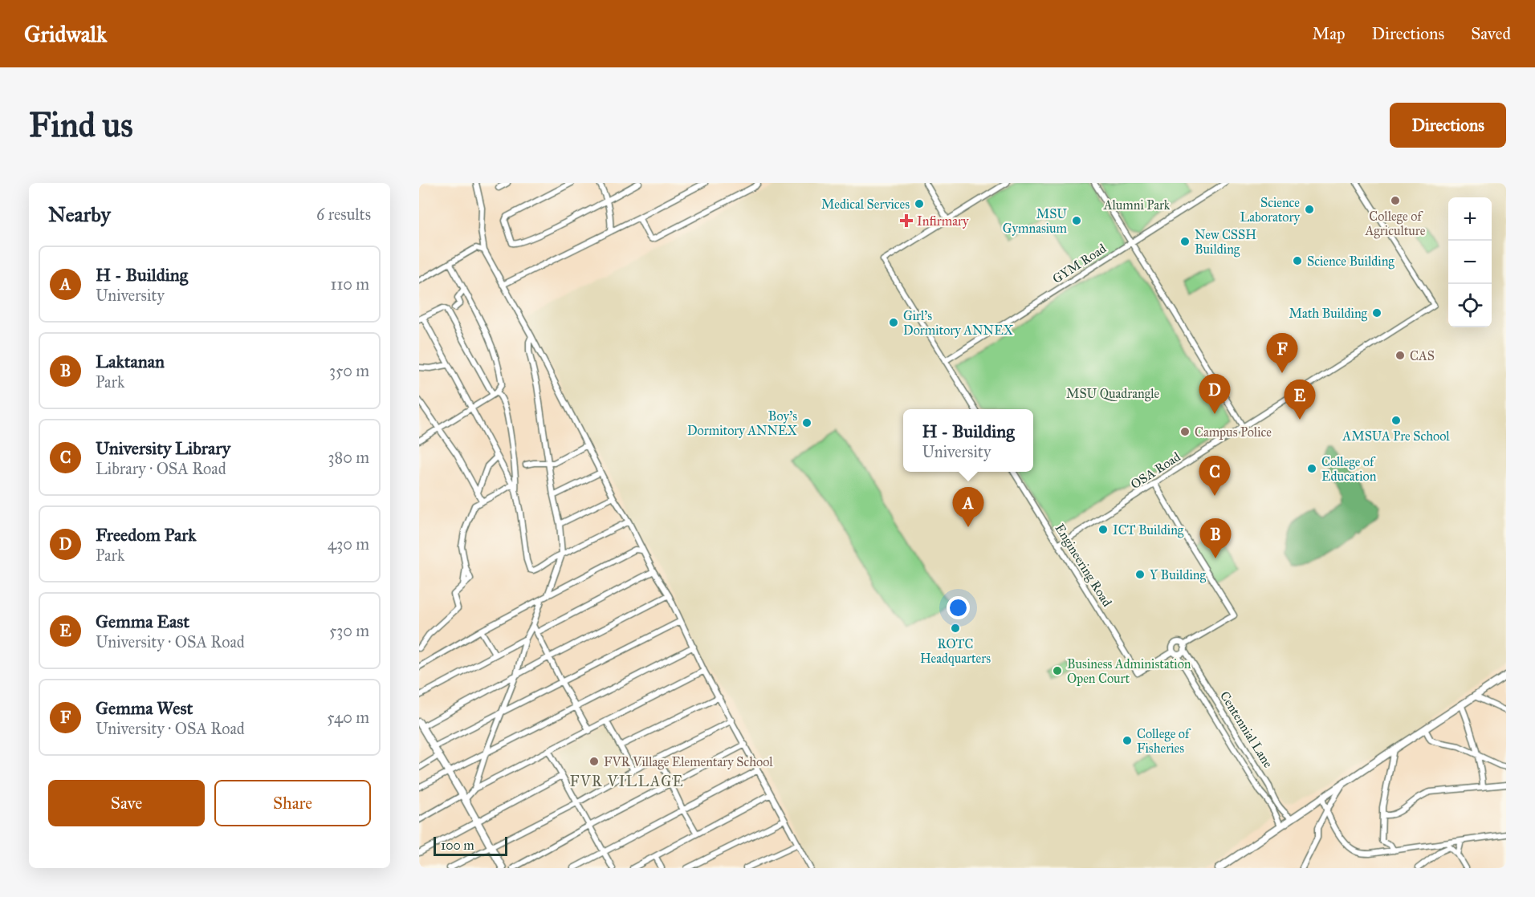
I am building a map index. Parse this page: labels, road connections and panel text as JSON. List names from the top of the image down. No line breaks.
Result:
{"streets":{"street":["GYM Road","OSA Road","Engineering Road","Centennial Lane"]},"crossings":[["OSA Road","Engineering Road"],["Engineering Road","Centennial Lane"]],"districts":["FVR VILLAGE"],"parks":["Alumni Park","MSU Quadrangle"],"places":{"other":["College of Agriculture","Medical Services","Science Laboratory","MSU Gymnasium","New CSSH Building","Science Building","Math Building","Girl's Dormitory ANNEX","CAS","AMSUA Pre School","Boy's Dormitory ANNEX","Campus Police","College of Education","ICT Building","Y Building","ROTC Headquarters","Business Administation Open Court","College of Fisheries","FVR Village Elementary School"],"health":["Infirmary"]},"scale_bar":"100 m","page":{"header":"Gridwalk","nav":["Map","Directions","Saved"],"buttons":["Directions",["Save","Share"]],"title":"Find us","heading":["Nearby","6 results"],"map_buttons":["+","−"],"list":[{"mark":"A","name":"H - Building","note":"University","value":"110 m"},{"mark":"B","name":"Laktanan","note":"Park","value":"350 m"},{"mark":"C","name":"University Library","note":"Library · OSA Road","value":"380 m"},{"mark":"D","name":"Freedom Park","note":"Park","value":"430 m"},{"mark":"E","name":"Gemma East","note":"University · OSA Road","value":"530 m"},{"mark":"F","name":"Gemma West","note":"University · OSA Road","value":"540 m"}],"pins":["F","D","E","C","A","B"],"popup":["H - Building","University"],"scale":"100 m"}}
